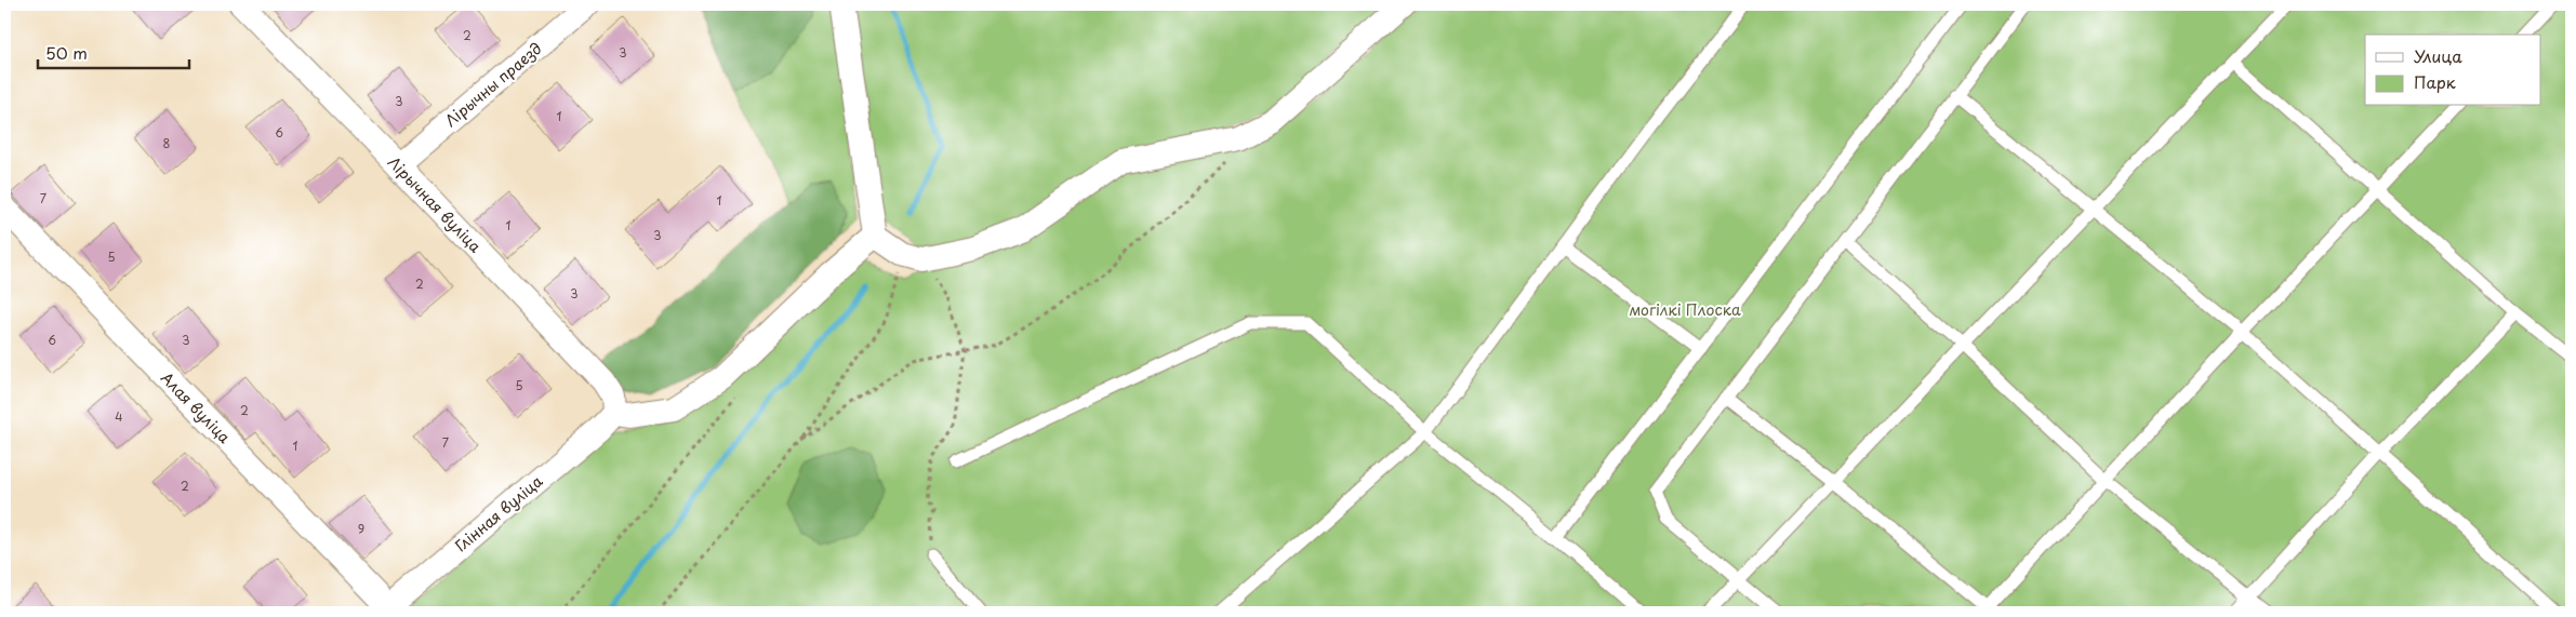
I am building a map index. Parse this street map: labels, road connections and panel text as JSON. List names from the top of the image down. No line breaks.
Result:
{"streets":{"street":["Лірычны праезд","Лірычная вуліца","Алая вуліца","Глінная вуліца"]},"crossings":[["Лірычны праезд","Лірычная вуліца"],["Лірычная вуліца","Глінная вуліца"],["Алая вуліца","Глінная вуліца"]],"parks":["могілкі Плоска"],"house_numbers":["2","3","3","1","6","8","7","1","1","3","5","2","3","6","3","5","2","4","7","1","2","9"],"legend":["Улица","Парк"],"scale_bar":"50 m"}
